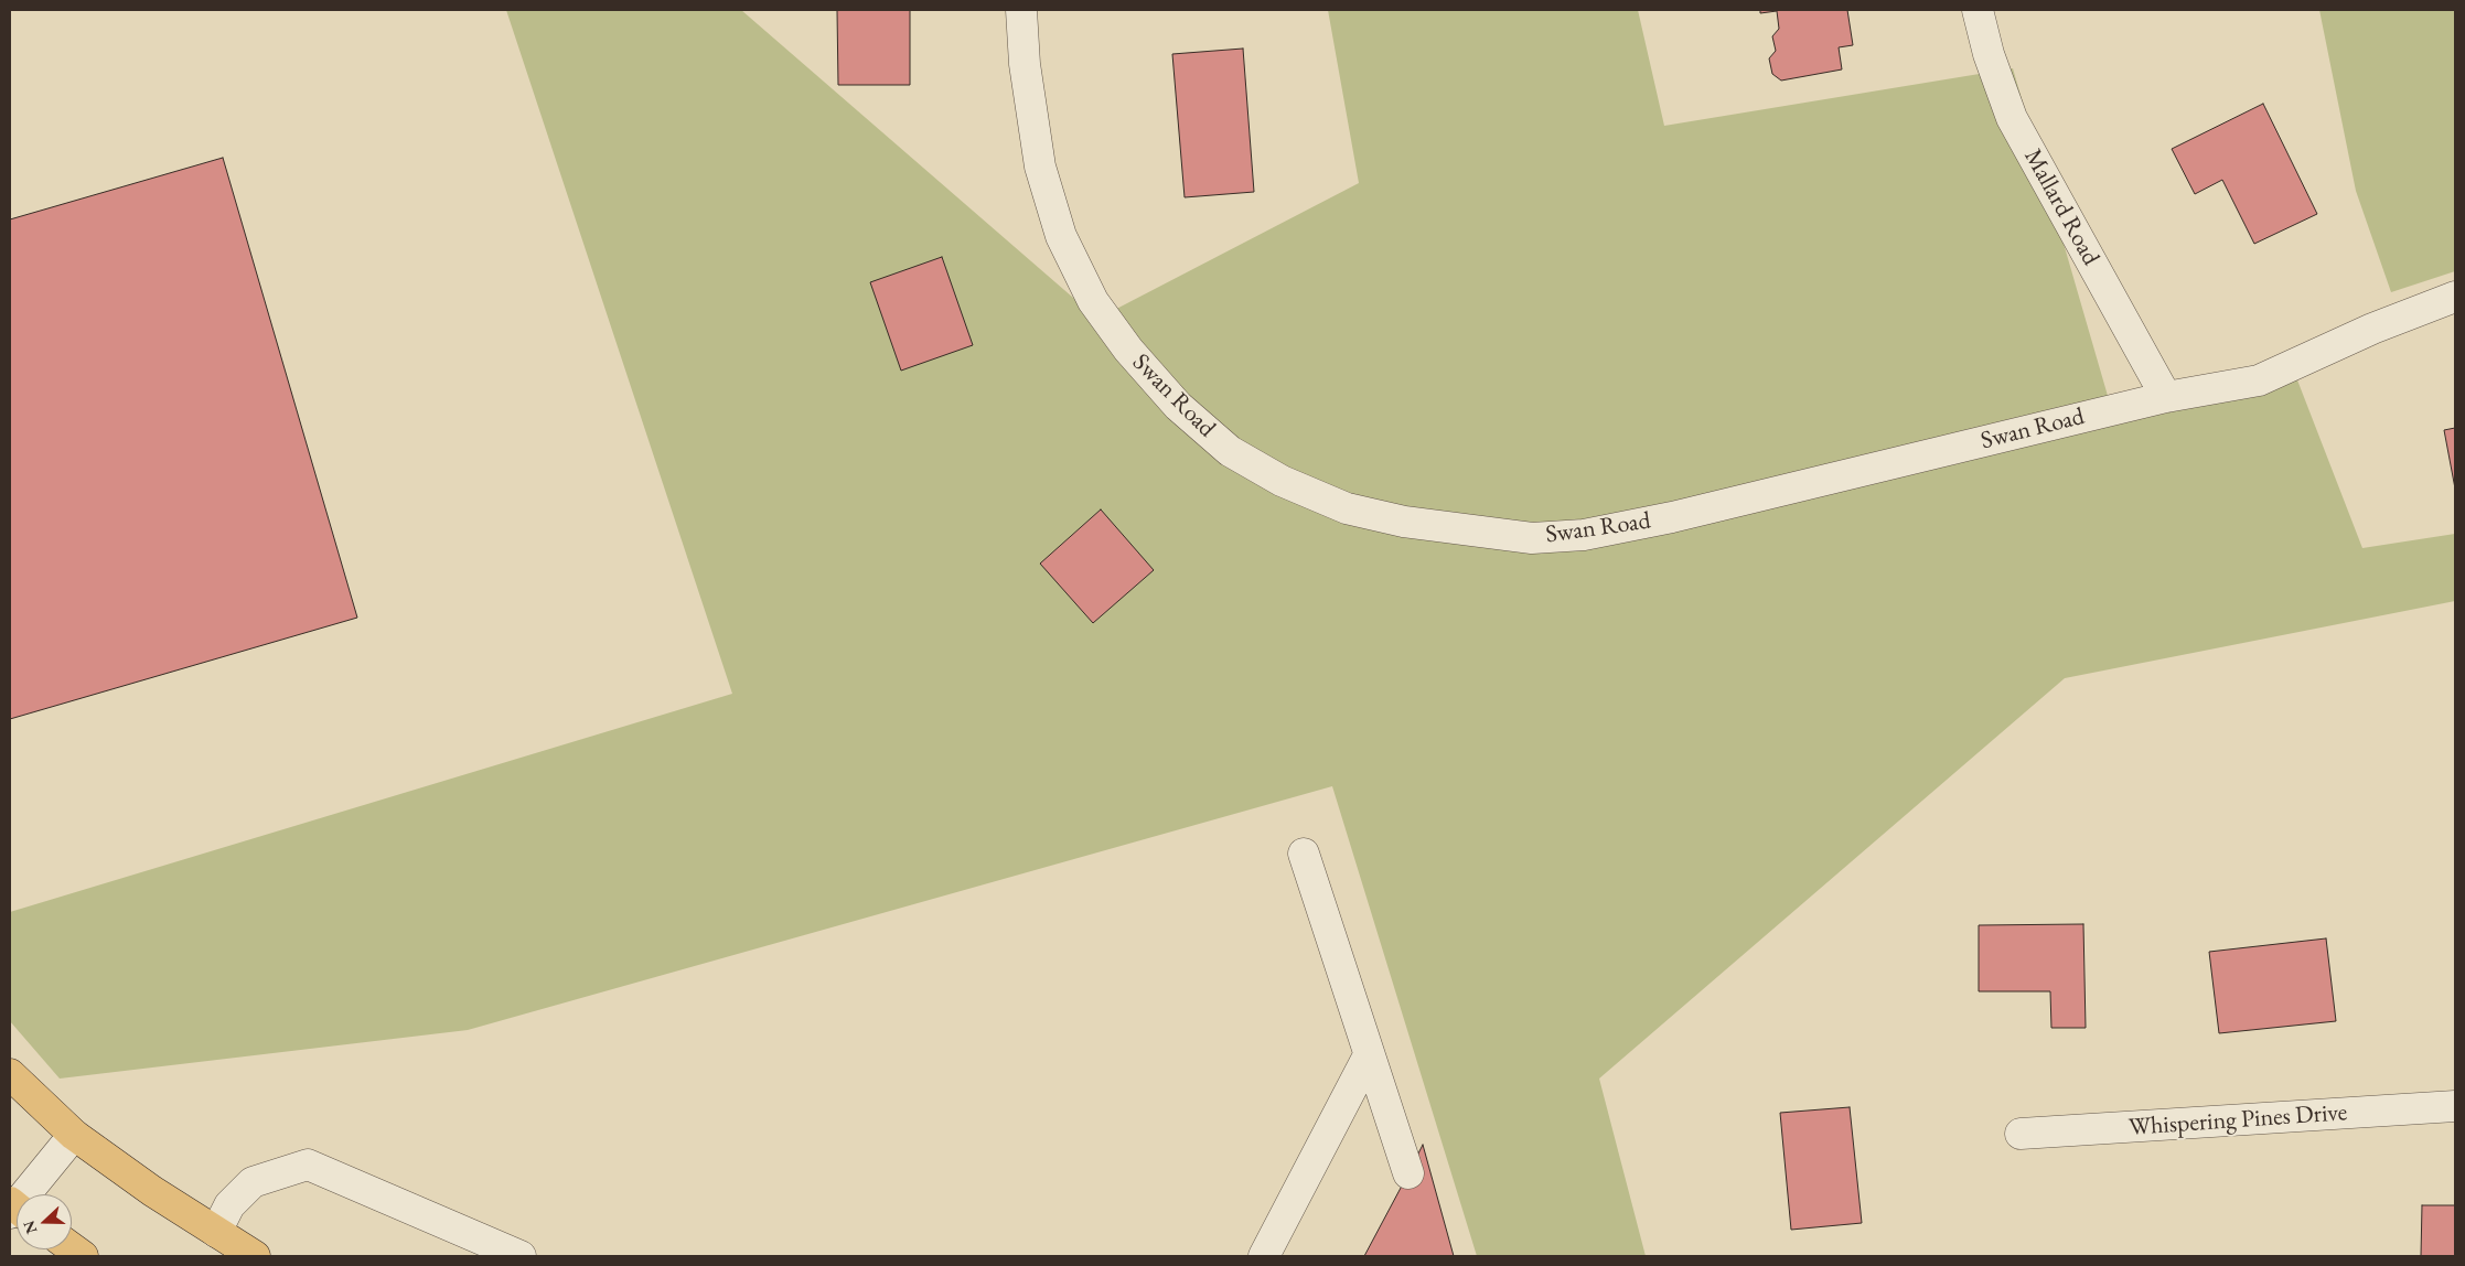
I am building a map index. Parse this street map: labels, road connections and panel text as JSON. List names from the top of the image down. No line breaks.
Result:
{"streets":{"street":["Mallard Road","Swan Road","Whispering Pines Drive"]},"crossings":[["Mallard Road","Swan Road"]],"north":"left"}
